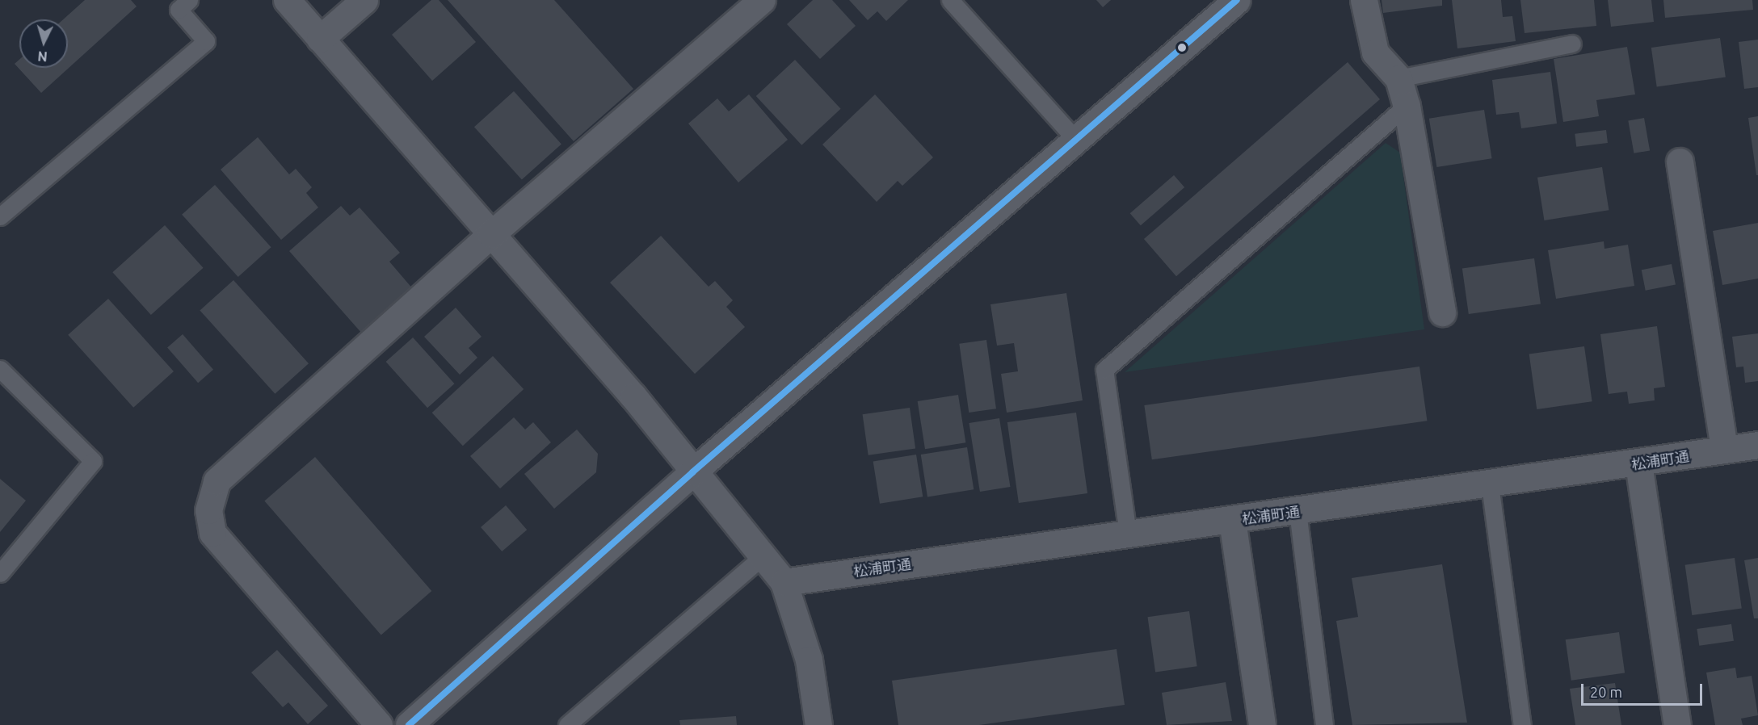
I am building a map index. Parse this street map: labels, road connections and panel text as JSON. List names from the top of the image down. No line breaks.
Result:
{"streets":{"street":["松浦町通"]},"scale_bar":"20 m","north":"bottom"}
